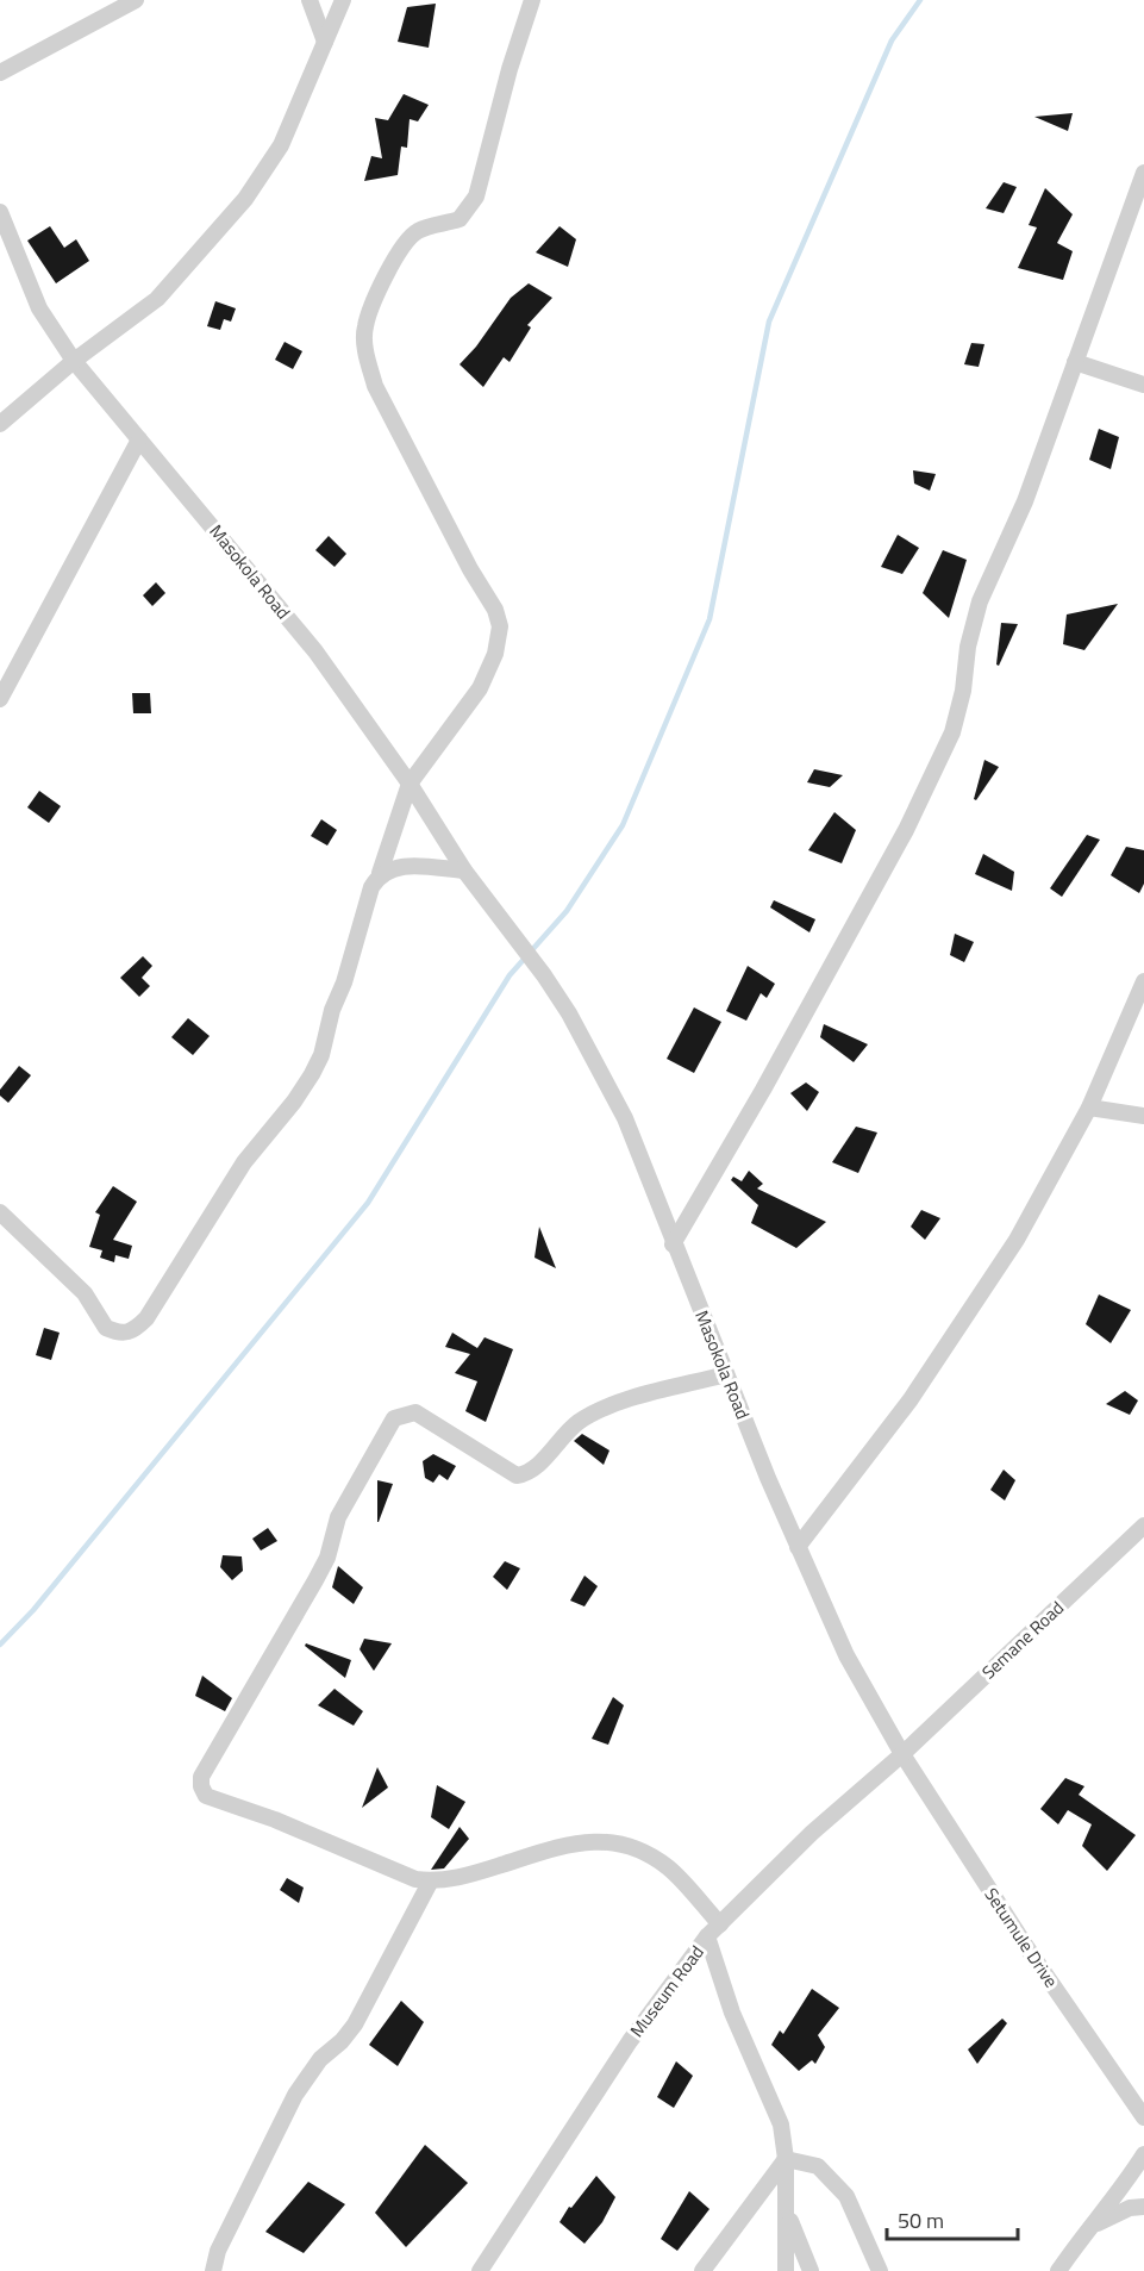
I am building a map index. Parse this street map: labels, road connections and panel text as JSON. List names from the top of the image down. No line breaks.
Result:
{"streets":{"street":["Masokola Road","Semane Road","Setumule Drive","Museum Road"]},"crossings":[["Masokola Road","Semane Road"],["Masokola Road","Setumule Drive"],["Masokola Road","Museum Road"],["Semane Road","Setumule Drive"],["Semane Road","Museum Road"],["Setumule Drive","Museum Road"]],"scale_bar":"50 m"}
